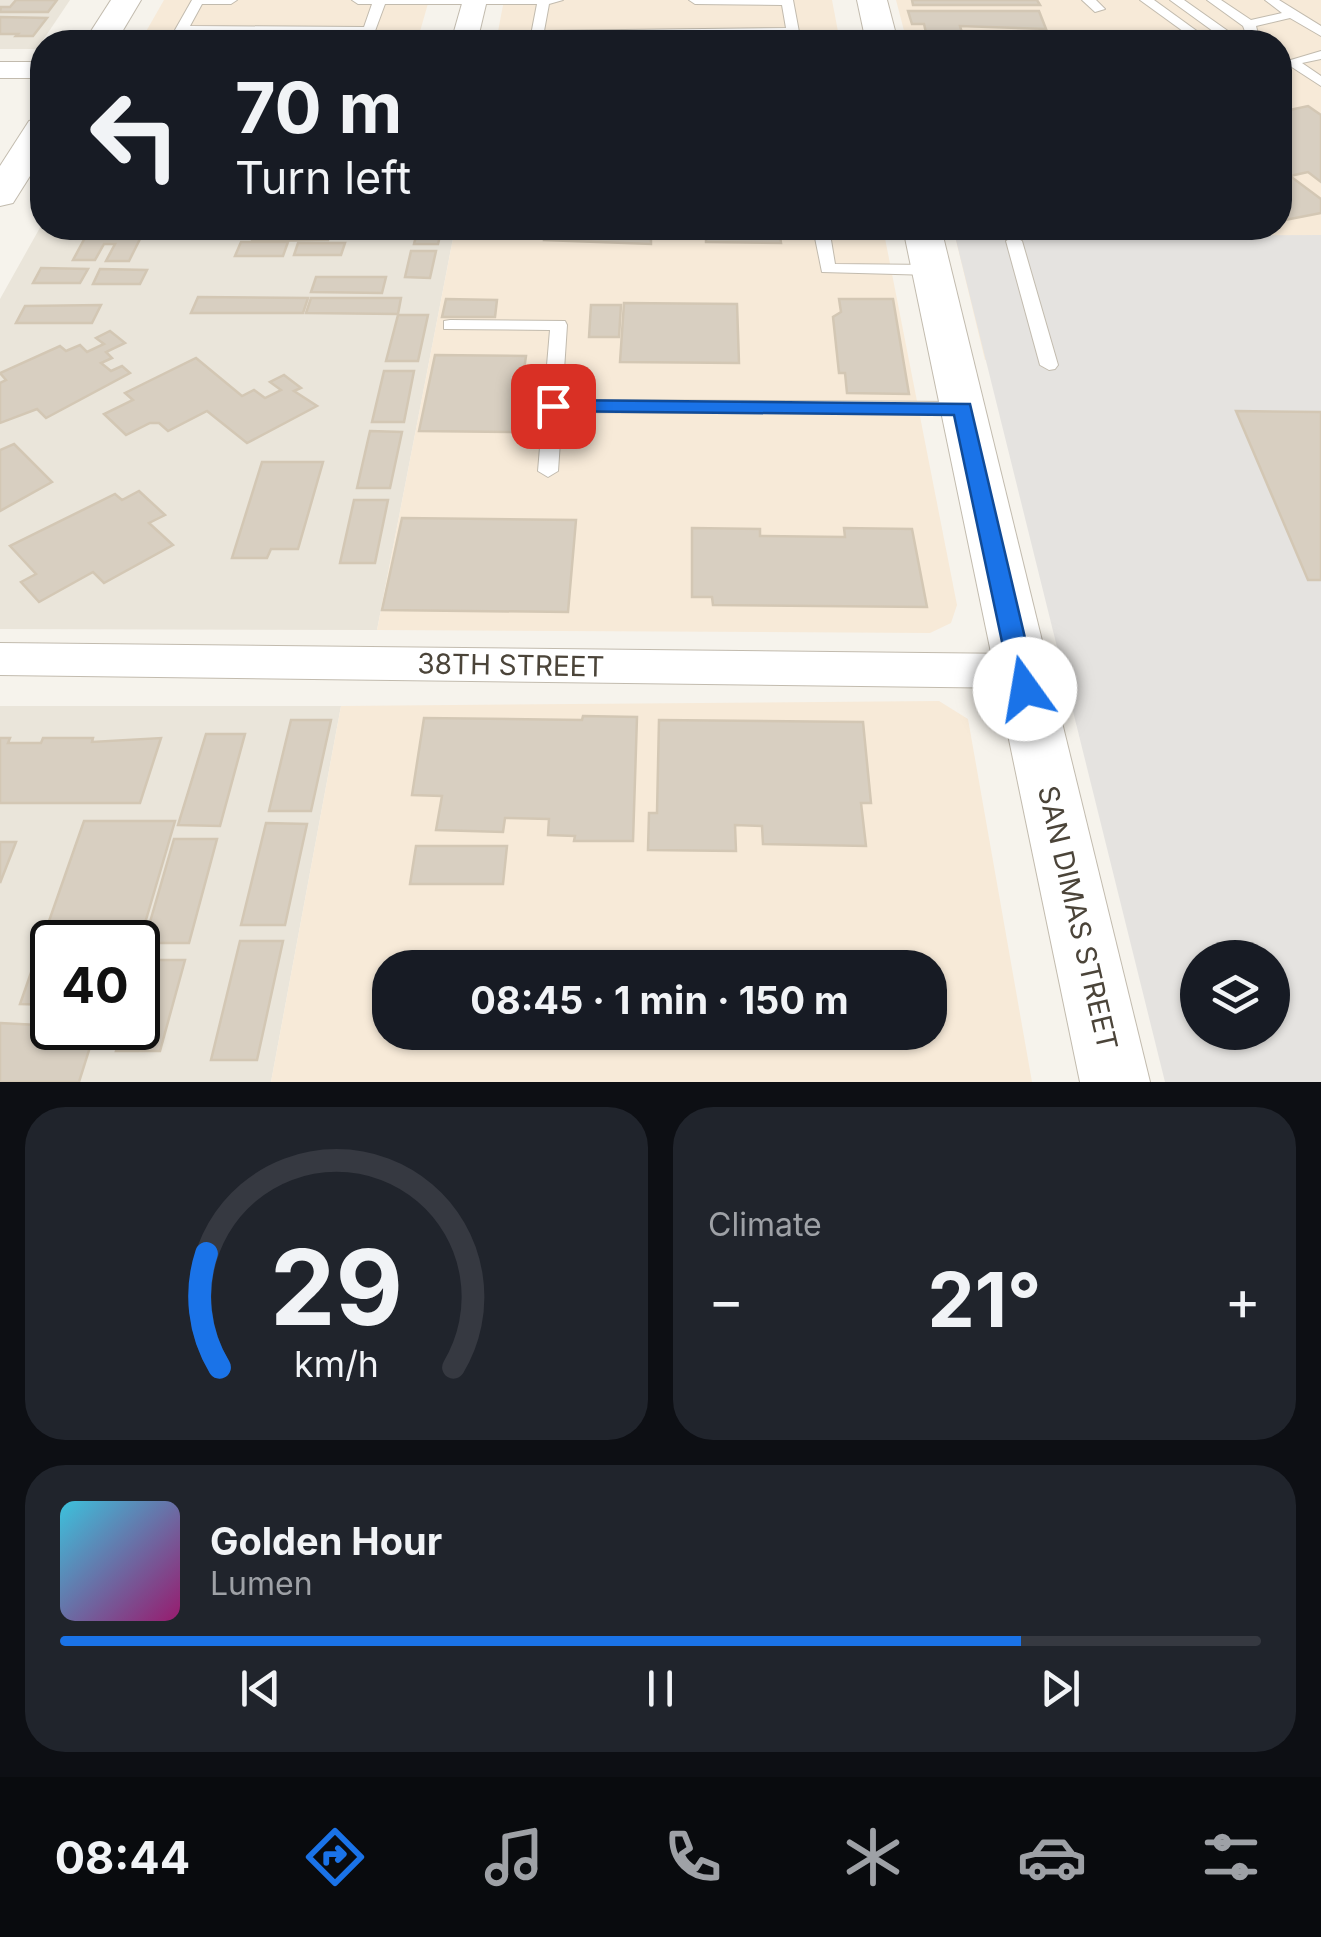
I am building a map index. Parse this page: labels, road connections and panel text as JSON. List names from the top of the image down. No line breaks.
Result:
{"streets":{"street":["38TH STREET","SAN DIMAS STREET"]},"crossings":[["38TH STREET","SAN DIMAS STREET"]],"page":{"turn":["70 m","Turn left"],"limit":"40","trip":"08:45 · 1 min · 150 m","tile":"Climate","heat":["−","21°","+"],"song":["Golden Hour","Lumen"],"tabs":"08:44","gauge":["29","km/h"]}}
